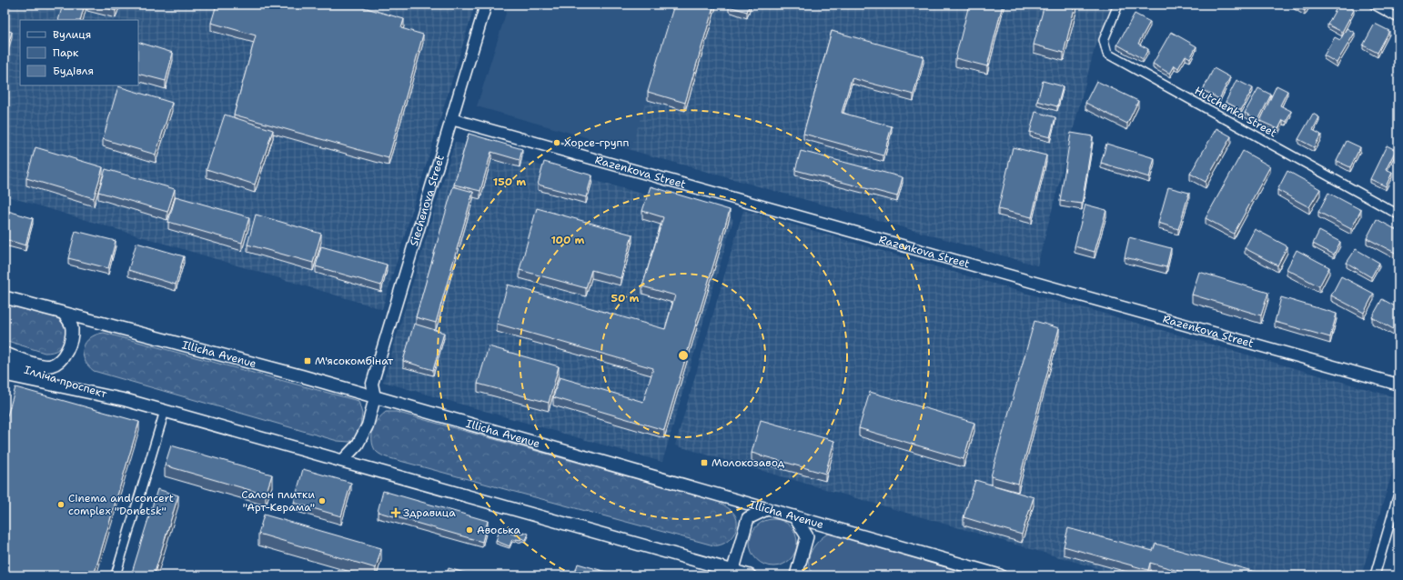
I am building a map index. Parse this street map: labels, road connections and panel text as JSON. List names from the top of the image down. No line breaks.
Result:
{"streets":{"main road":["Illicha Avenue","Ілліча проспект"],"street":["Hutchenka Street","Razenkova Street","Siechenova Street"]},"crossings":[["Razenkova Street","Siechenova Street"],["Siechenova Street","Illicha Avenue"]],"places":{"other":["Хорсе-групп","Салон плитки \"Арт-Керама\"","Cinema and concert complex \"Donetsk\"","Авоська"],"transit":["М'ясокомбінат","Молокозавод"],"health":["Здравица"]},"legend":["Вулиця","Парк","Будівля"],"rings":["150 m","100 m","50 m"]}
